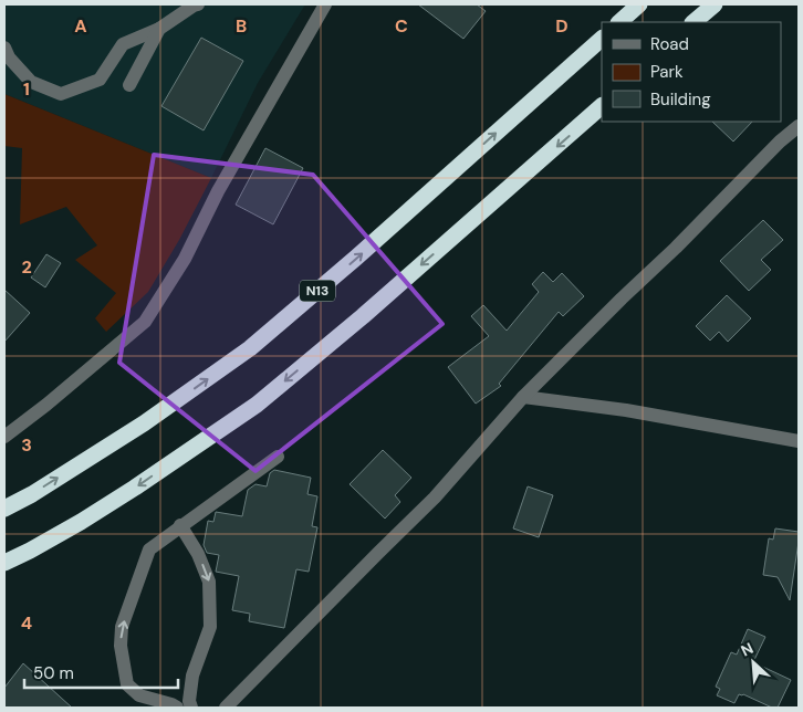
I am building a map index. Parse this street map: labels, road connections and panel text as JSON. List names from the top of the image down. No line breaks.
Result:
{"streets":{"highway":["N13"]},"legend":["Road","Park","Building"],"scale_bar":"50 m","north":"top left","grid":{"columns":["A","B","C","D"],"rows":["1","2","3","4"]}}
